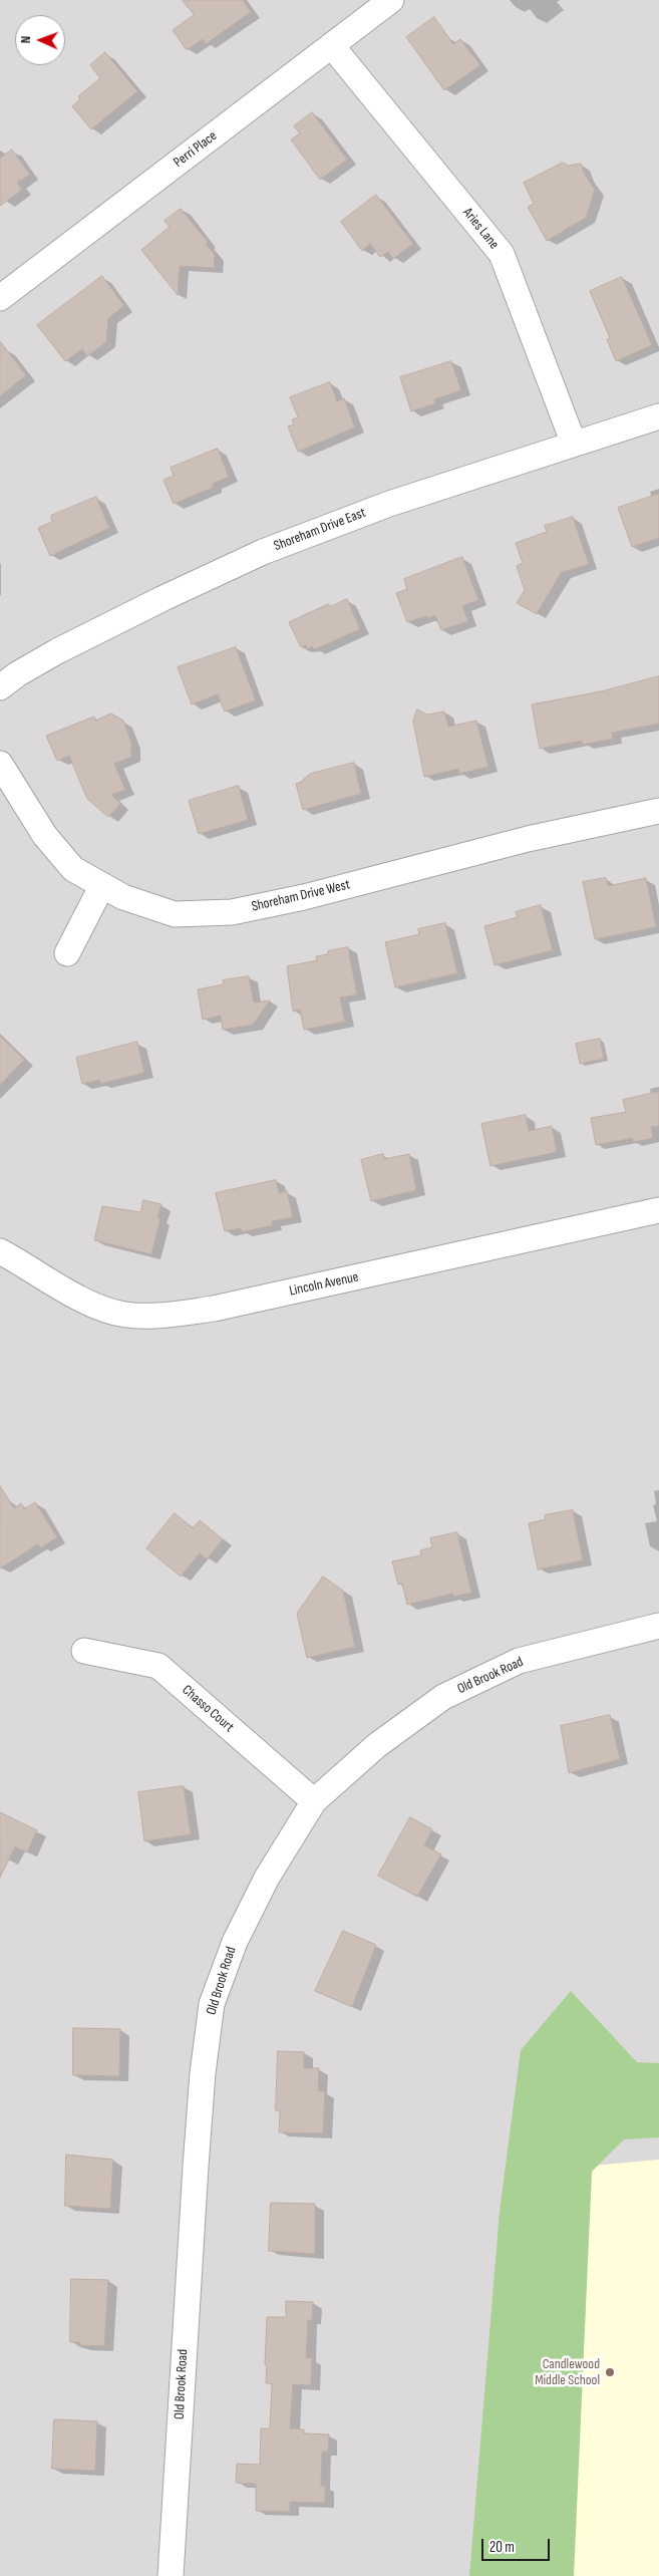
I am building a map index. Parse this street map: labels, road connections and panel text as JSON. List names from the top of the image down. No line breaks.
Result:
{"streets":{"street":["Perri Place","Aries Lane","Shoreham Drive East","Shoreham Drive West","Lincoln Avenue","Old Brook Road","Chasso Court"]},"crossings":[["Perri Place","Aries Lane"],["Aries Lane","Shoreham Drive East"],["Old Brook Road","Chasso Court"]],"places":["Candlewood Middle School"],"scale_bar":"20 m","north":"left"}
